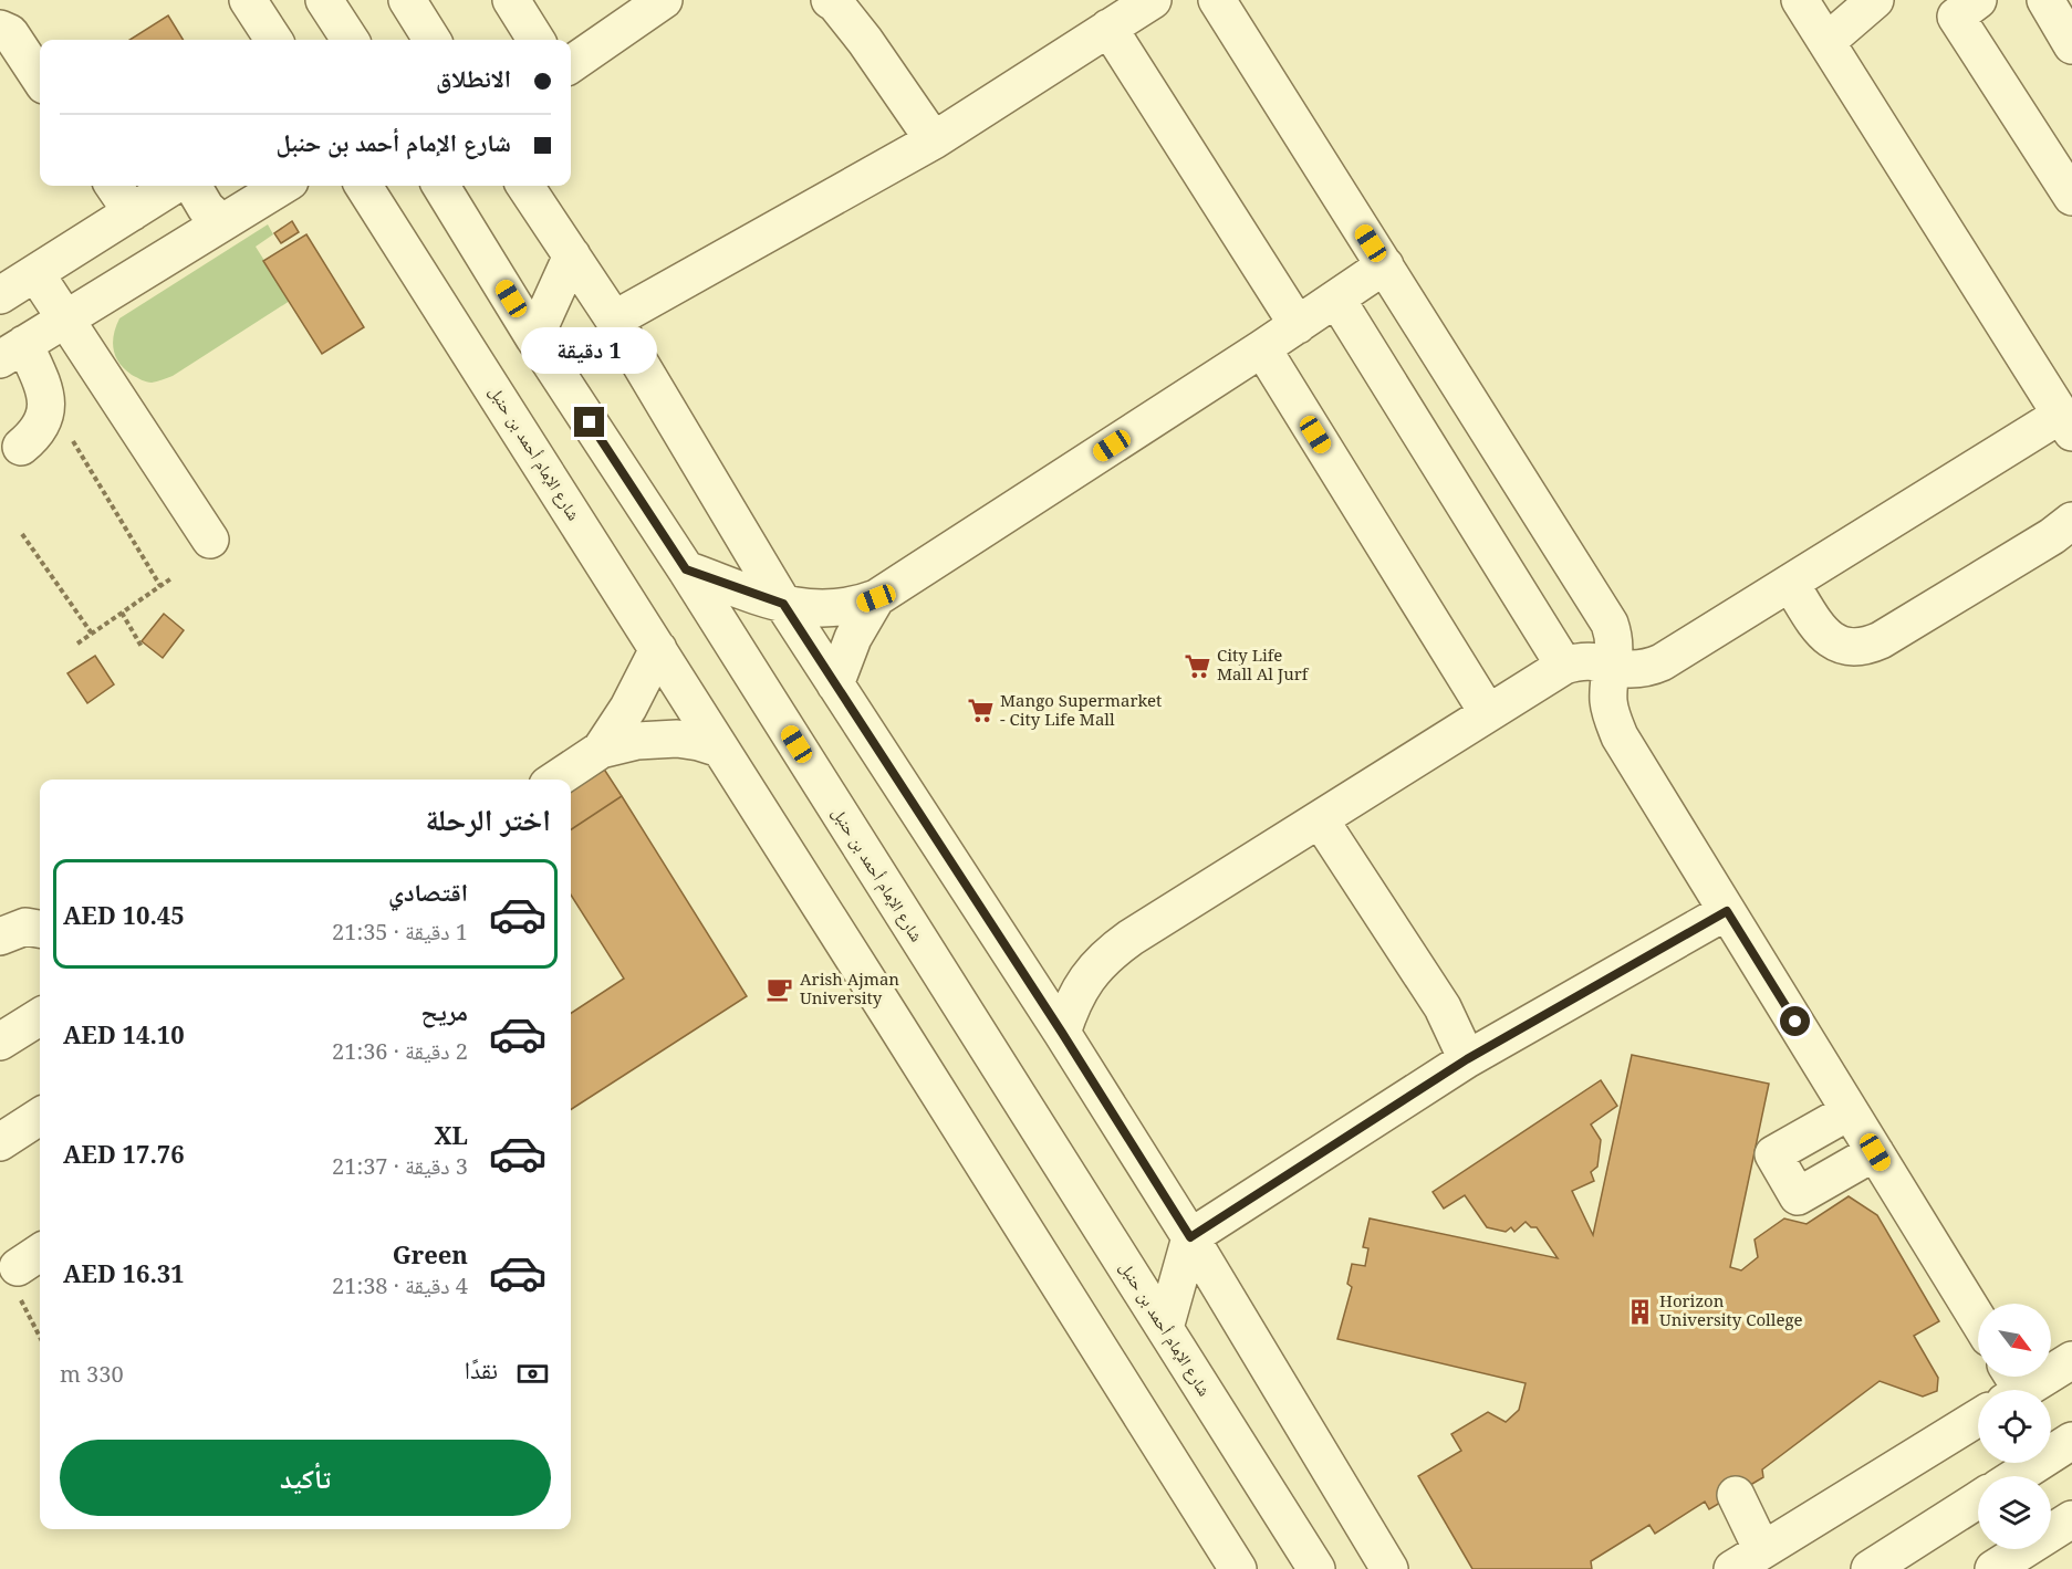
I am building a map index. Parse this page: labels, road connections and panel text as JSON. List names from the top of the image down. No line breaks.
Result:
{"streets":{"street":["شارع الإمام أحمد بن حنبل"]},"places":{"supermarket":["City Life Mall Al Jurf","Mango Supermarket - City Life Mall"],"cafe":["Arish Ajman University"],"building":["Horizon University College"]},"north":"bottom right","page":{"banner":["الانطلاق","شارع الإمام أحمد بن حنبل"],"bubble":"1 دقيقة","heading":"اختر الرحلة","list":[{"name":"اقتصادي","note":"1 دقيقة · 21:35","value":"AED 10.45"},{"name":"مريح","note":"2 دقيقة · 21:36","value":"AED 14.10"},{"name":"XL","note":"3 دقيقة · 21:37","value":"AED 17.76"},{"name":"Green","note":"4 دقيقة · 21:38","value":"AED 16.31"}],"pay":["نقدًا","330 m"],"buttons":"تأكيد"}}
